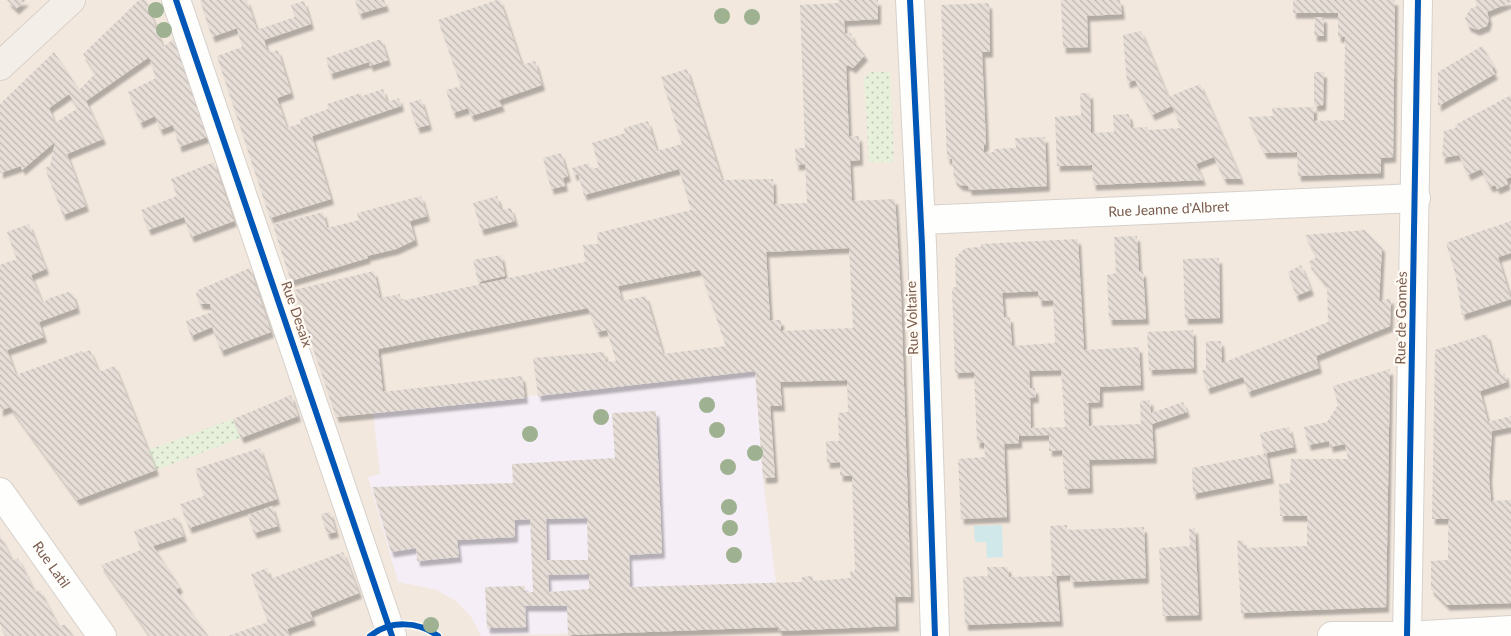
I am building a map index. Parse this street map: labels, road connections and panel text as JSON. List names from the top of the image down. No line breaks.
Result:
{"streets":{"street":["Rue Jeanne d'Albret","Rue Desaix","Rue Voltaire","Rue de Gonnès","Rue Latil"]},"crossings":[["Rue Jeanne d'Albret","Rue Voltaire"],["Rue Jeanne d'Albret","Rue de Gonnès"]]}
